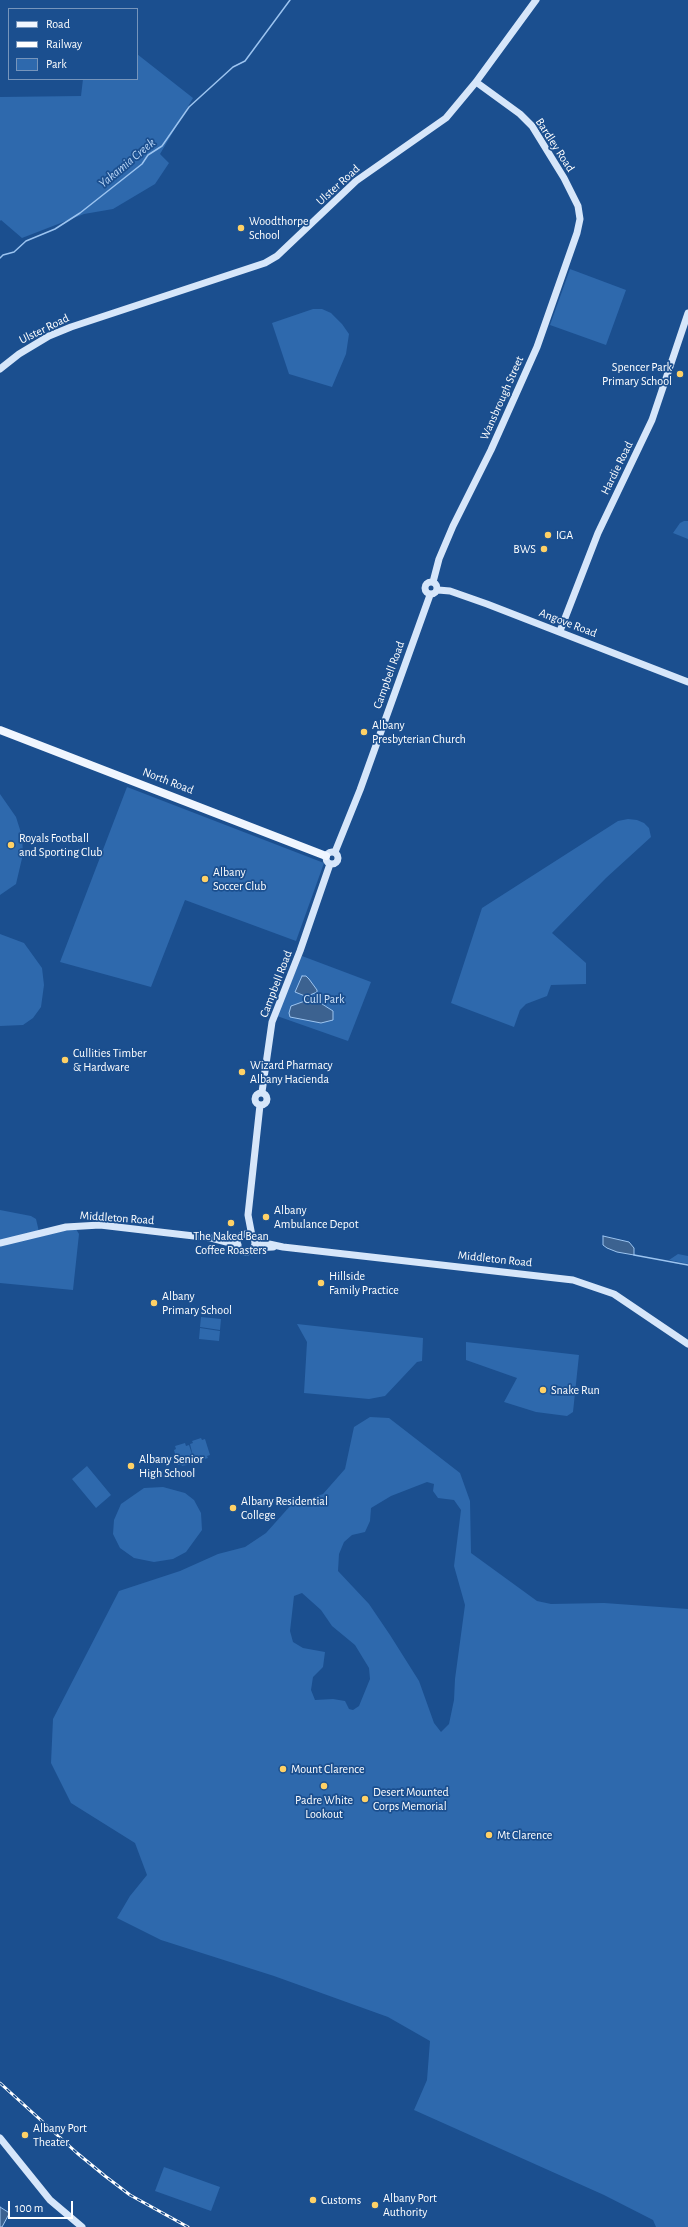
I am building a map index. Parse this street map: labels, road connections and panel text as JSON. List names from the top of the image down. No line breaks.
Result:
{"streets":{"main road":["Bardley Road","Ulster Road","Wansbrough Street","Hardie Road","Angove Road","Campbell Road","North Road","Middleton Road"]},"crossings":[["Bardley Road","Ulster Road"],["Bardley Road","Wansbrough Street"],["Wansbrough Street","Angove Road"],["Wansbrough Street","Campbell Road"],["Hardie Road","Angove Road"],["Angove Road","Campbell Road"],["Campbell Road","North Road"]],"water":["Yakamia Creek"],"parks":["Cull Park"],"places":["Woodthorpe School","Spencer Park Primary School","IGA","BWS","Albany Presbyterian Church","Royals Football and Sporting Club","Albany Soccer Club","Cullities Timber & Hardware","Wizard Pharmacy Albany Hacienda","Albany Ambulance Depot","The Naked Bean Coffee Roasters","Hillside Family Practice","Albany Primary School","Snake Run","Albany Senior High School","Albany Residential College","Mount Clarence","Padre White Lookout","Desert Mounted Corps Memorial","Mt Clarence","Albany Port Theater","Customs","Albany Port Authority"],"legend":["Road","Railway","Park"],"scale_bar":"100 m"}
